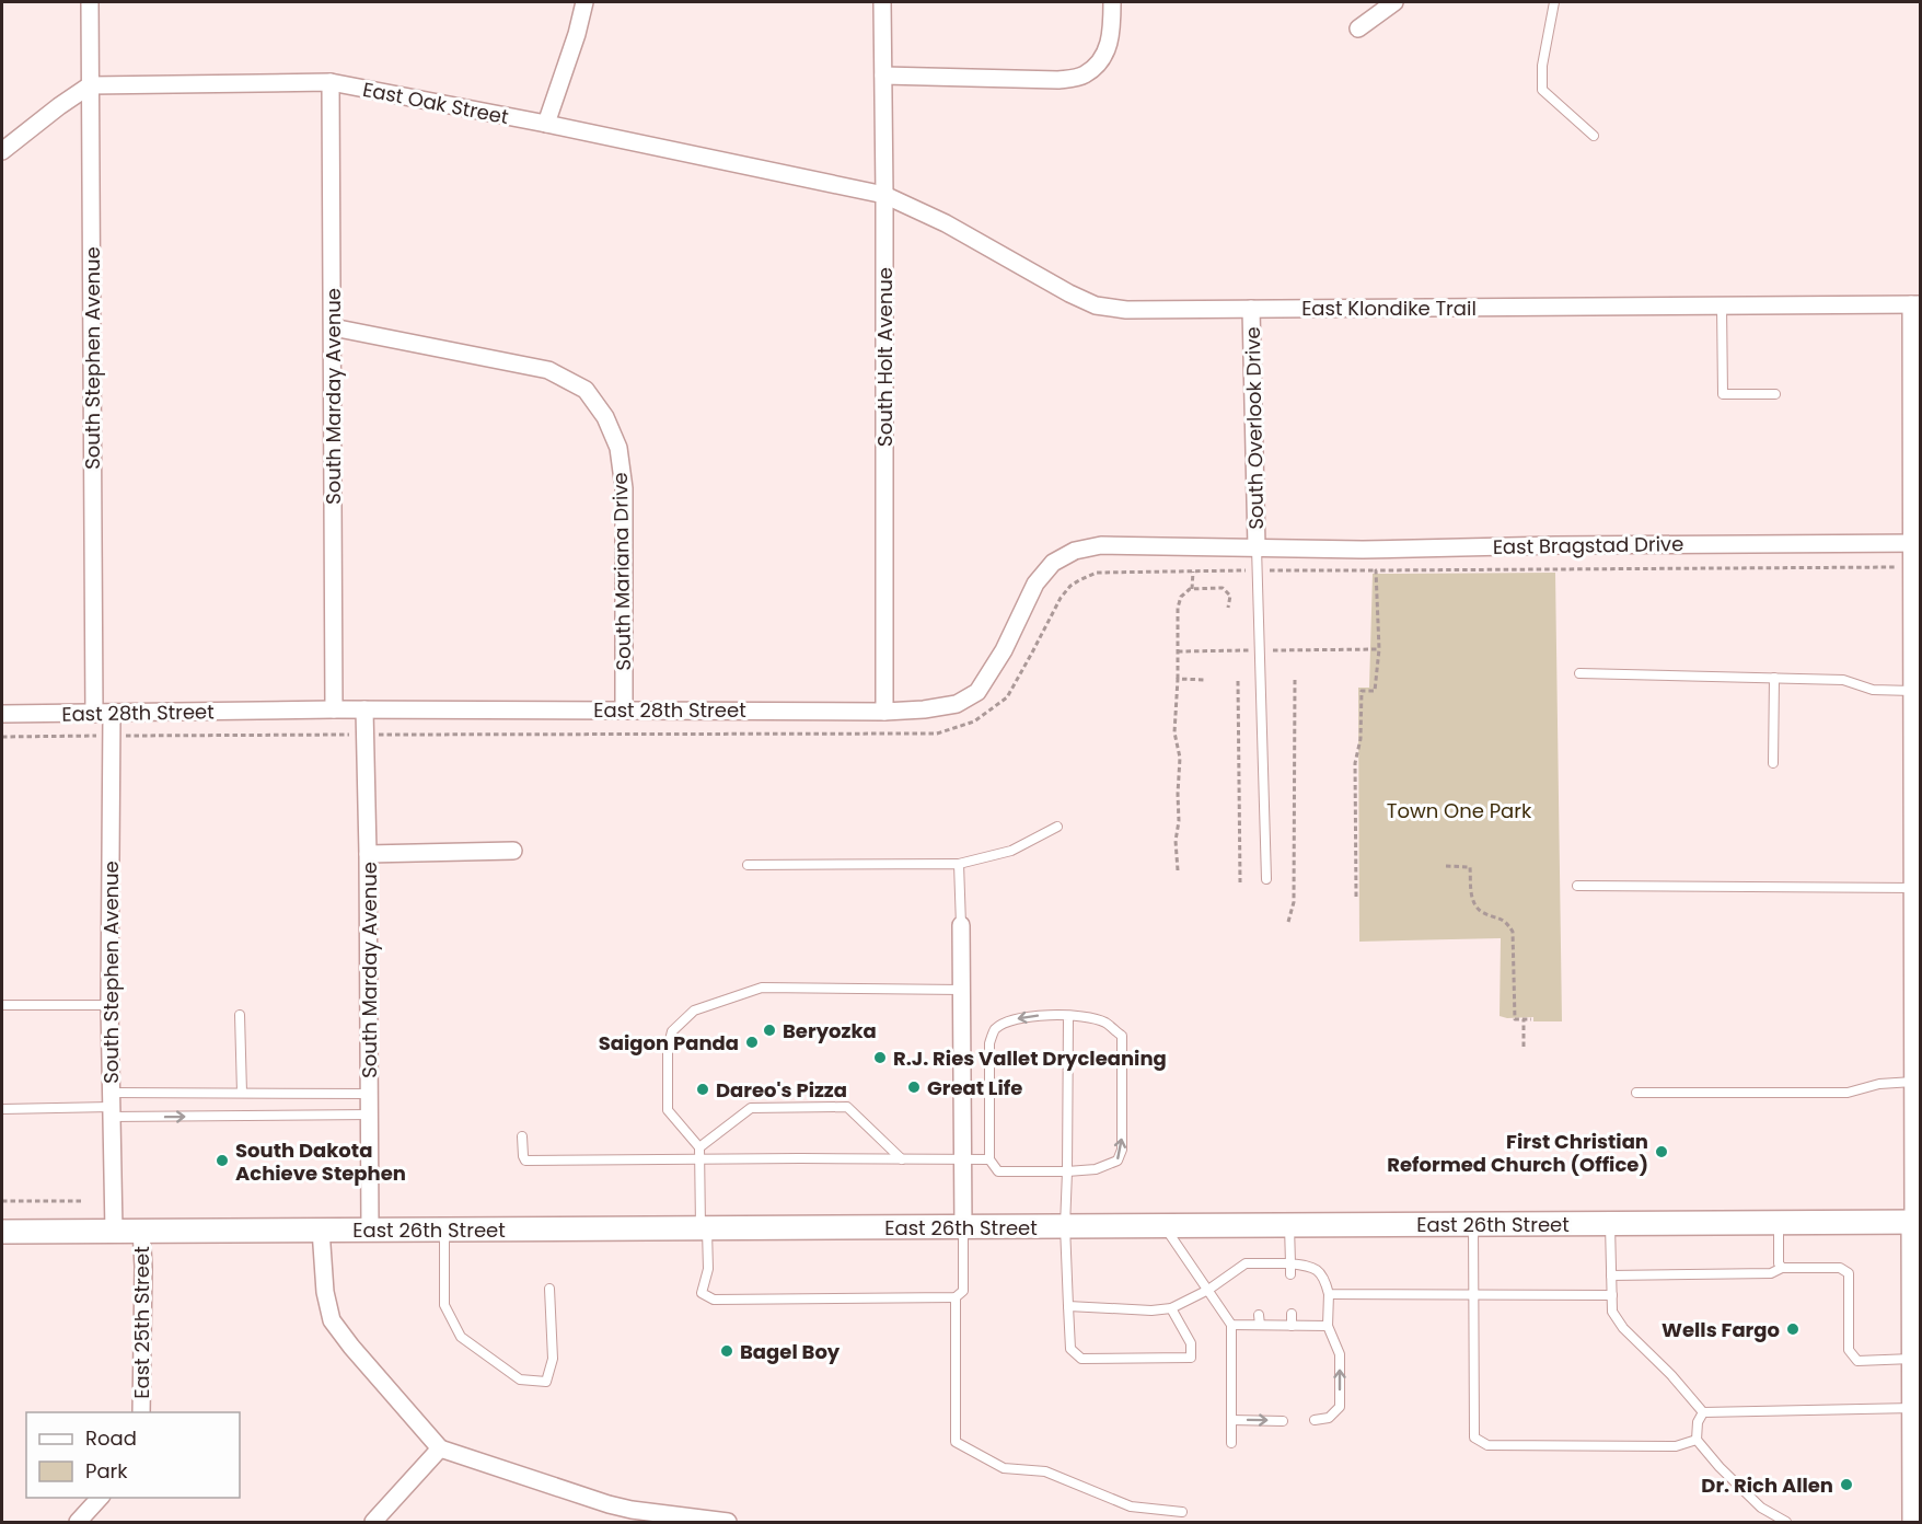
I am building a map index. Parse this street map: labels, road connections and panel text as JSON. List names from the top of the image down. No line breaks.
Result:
{"streets":{"main road":["East 26th Street"],"street":["East Oak Street","East Klondike Trail","South Holt Avenue","South Stephen Avenue","South Marday Avenue","South Overlook Drive","East Bragstad Drive","South Mariana Drive","East 28th Street","East 25th Street"]},"crossings":[["East Oak Street","East Klondike Trail"],["East Oak Street","South Holt Avenue"],["East Oak Street","South Stephen Avenue"],["East Oak Street","South Marday Avenue"],["East Klondike Trail","South Holt Avenue"],["East Klondike Trail","South Overlook Drive"],["South Holt Avenue","East 28th Street"],["South Stephen Avenue","East 28th Street"],["South Stephen Avenue","East 26th Street"],["South Marday Avenue","South Mariana Drive"],["South Marday Avenue","East 28th Street"],["South Marday Avenue","East 26th Street"],["South Overlook Drive","East Bragstad Drive"],["South Overlook Drive","East 28th Street"],["East Bragstad Drive","East 28th Street"],["South Mariana Drive","East 28th Street"],["East 26th Street","East 25th Street"]],"parks":["Town One Park"],"places":["Beryozka","Saigon Panda","R.J. Ries Vallet Drycleaning","Great Life","Dareo's Pizza","First Christian Reformed Church (Office)","South Dakota Achieve Stephen","Wells Fargo","Bagel Boy","Dr. Rich Allen"],"legend":["Road","Park"]}
